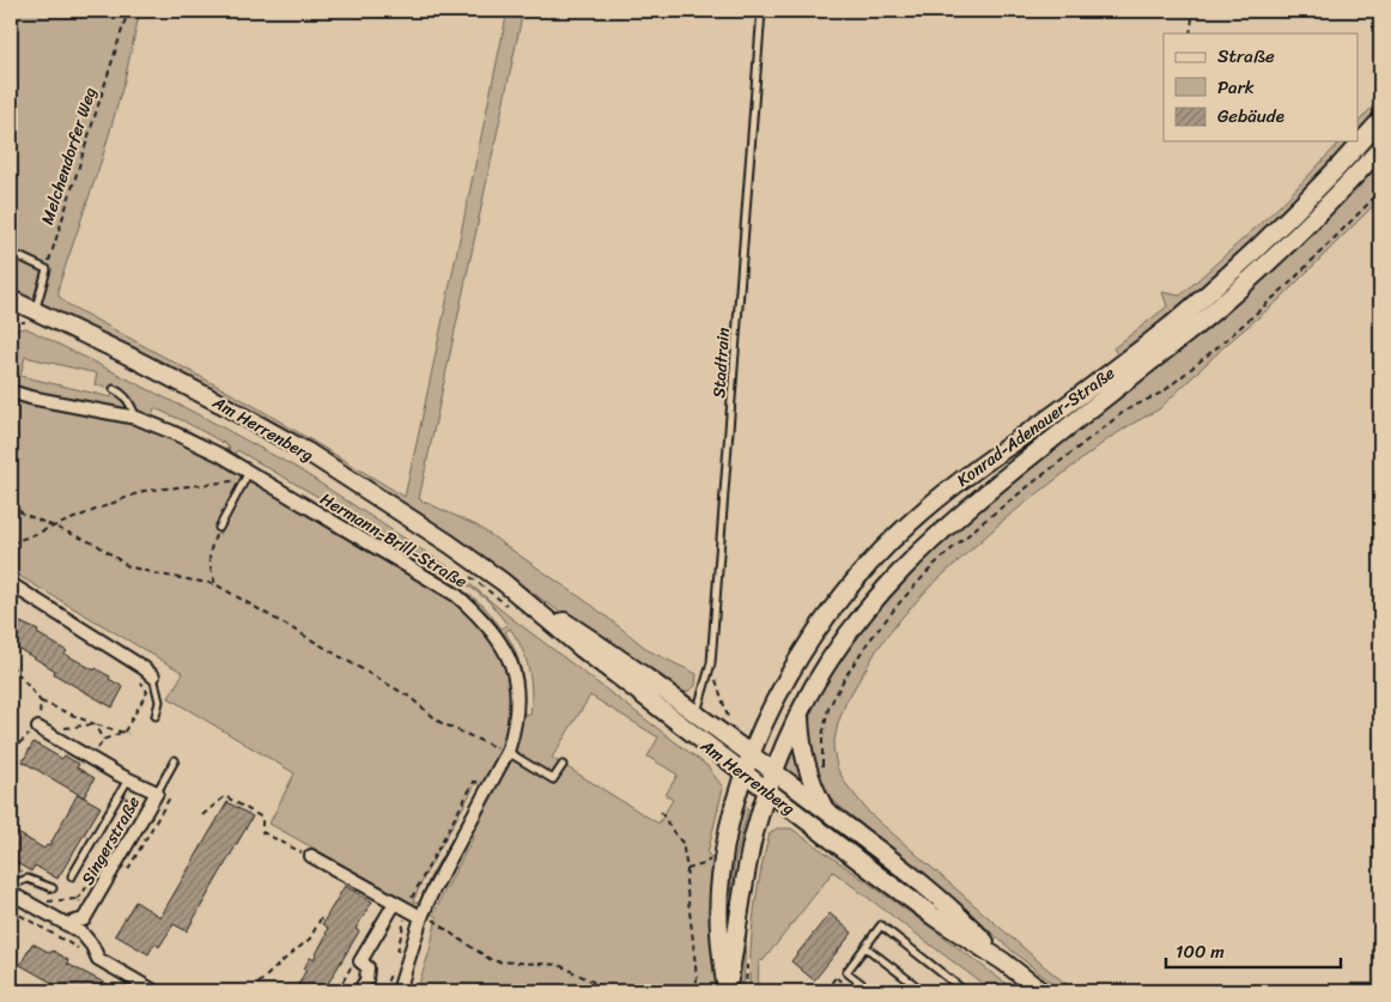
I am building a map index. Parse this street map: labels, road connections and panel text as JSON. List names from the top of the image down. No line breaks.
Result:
{"streets":{"main road":["Konrad-Adenauer-Straße","Am Herrenberg"],"street":["Hermann-Brill-Straße","Singerstraße"],"lane":["Stadtrain"],"path":["Melchendorfer Weg"]},"crossings":[["Stadtrain","Am Herrenberg"],["Konrad-Adenauer-Straße","Am Herrenberg"]],"legend":["Straße","Park","Gebäude"],"scale_bar":"100 m"}
